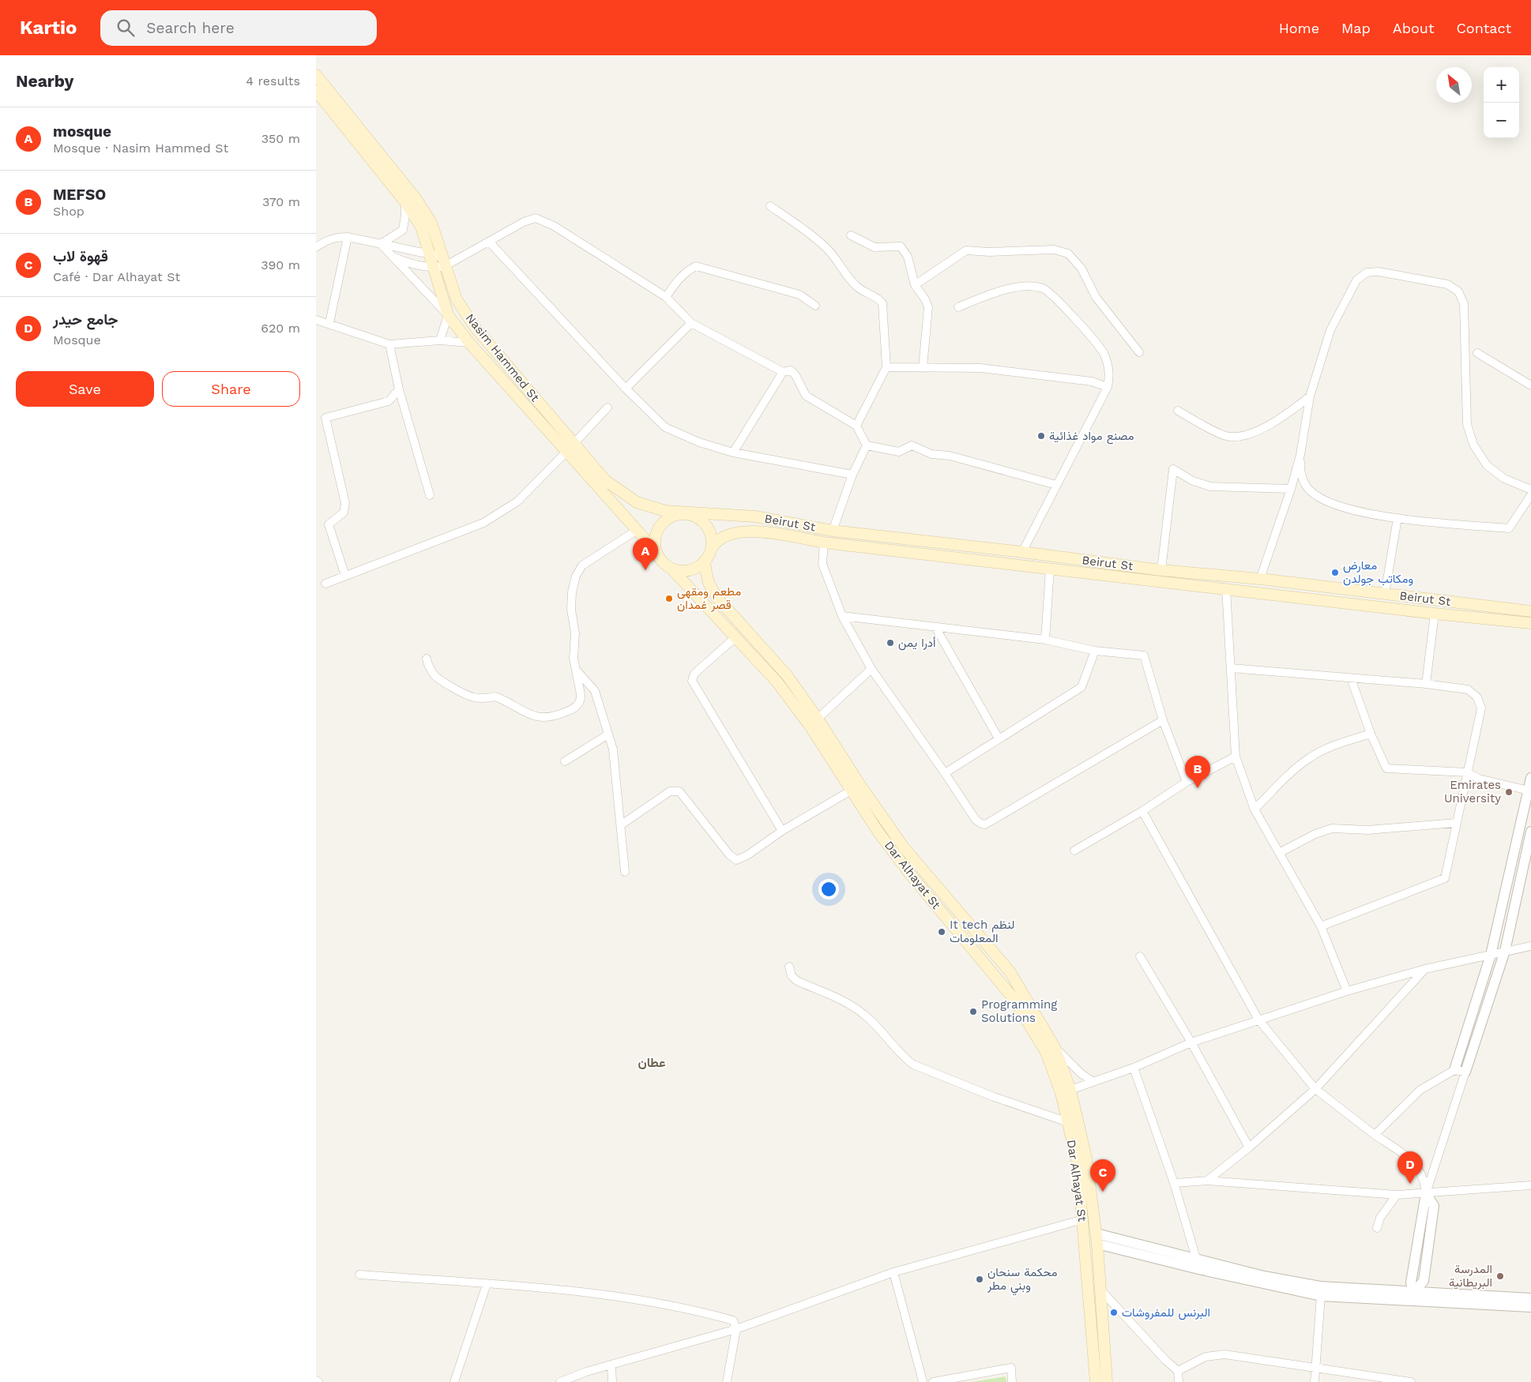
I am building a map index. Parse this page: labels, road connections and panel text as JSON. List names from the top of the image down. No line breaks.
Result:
{"streets":{"main road":["Nasim Hammed St","Beirut St","Dar Alhayat St"]},"crossings":[["Nasim Hammed St","Beirut St"],["Nasim Hammed St","Dar Alhayat St"],["Beirut St","Dar Alhayat St"]],"districts":["عطان"],"places":["مصنع مواد غذائية","معارض ومكاتب جولدن","مطعم ومقهى قصر غمدان","أدرا يمن","Emirates University","It tech لنظم المعلومات","Programming Solutions","المدرسة البريطانية","محكمة سنحان وبني مطر","البرنس للمفروشات"],"north":"top left","page":{"header":"Kartio","search":"Search here","nav":["Home","Map","About","Contact"],"heading":["Nearby","4 results"],"map_buttons":["+","−"],"list":[{"mark":"A","name":"mosque","note":"Mosque · Nasim Hammed St","value":"350 m"},{"mark":"B","name":"MEFSO","note":"Shop","value":"370 m"},{"mark":"C","name":"قهوة لاب","note":"Café · Dar Alhayat St","value":"390 m"},{"mark":"D","name":"جامع حيدر","note":"Mosque","value":"620 m"}],"buttons":["Save","Share"],"pins":["A","B","D","C"]}}
